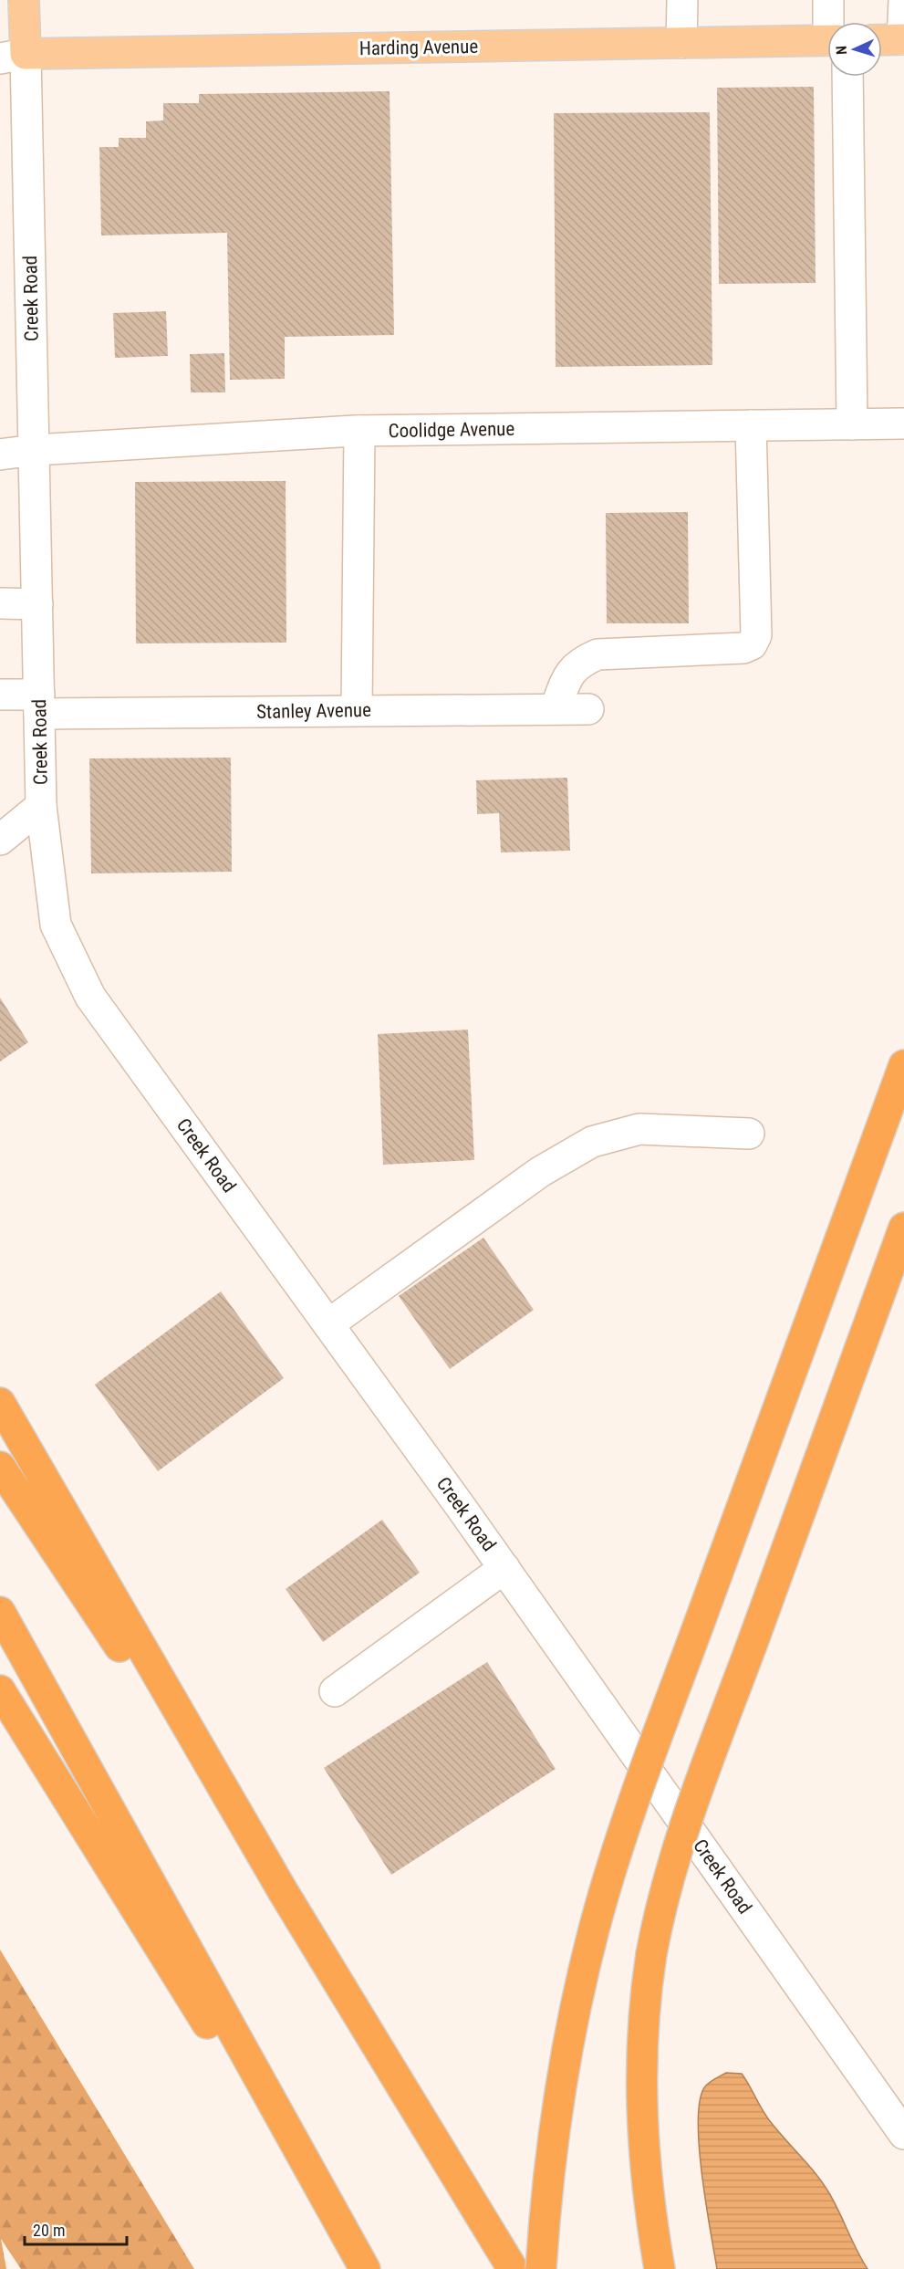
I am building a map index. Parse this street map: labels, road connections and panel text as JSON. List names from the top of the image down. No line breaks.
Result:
{"streets":{"main road":["Harding Avenue","Creek Road"],"street":["Coolidge Avenue","Stanley Avenue"]},"crossings":[["Harding Avenue","Creek Road"],["Creek Road","Coolidge Avenue"],["Creek Road","Stanley Avenue"]],"scale_bar":"20 m","north":"left"}
